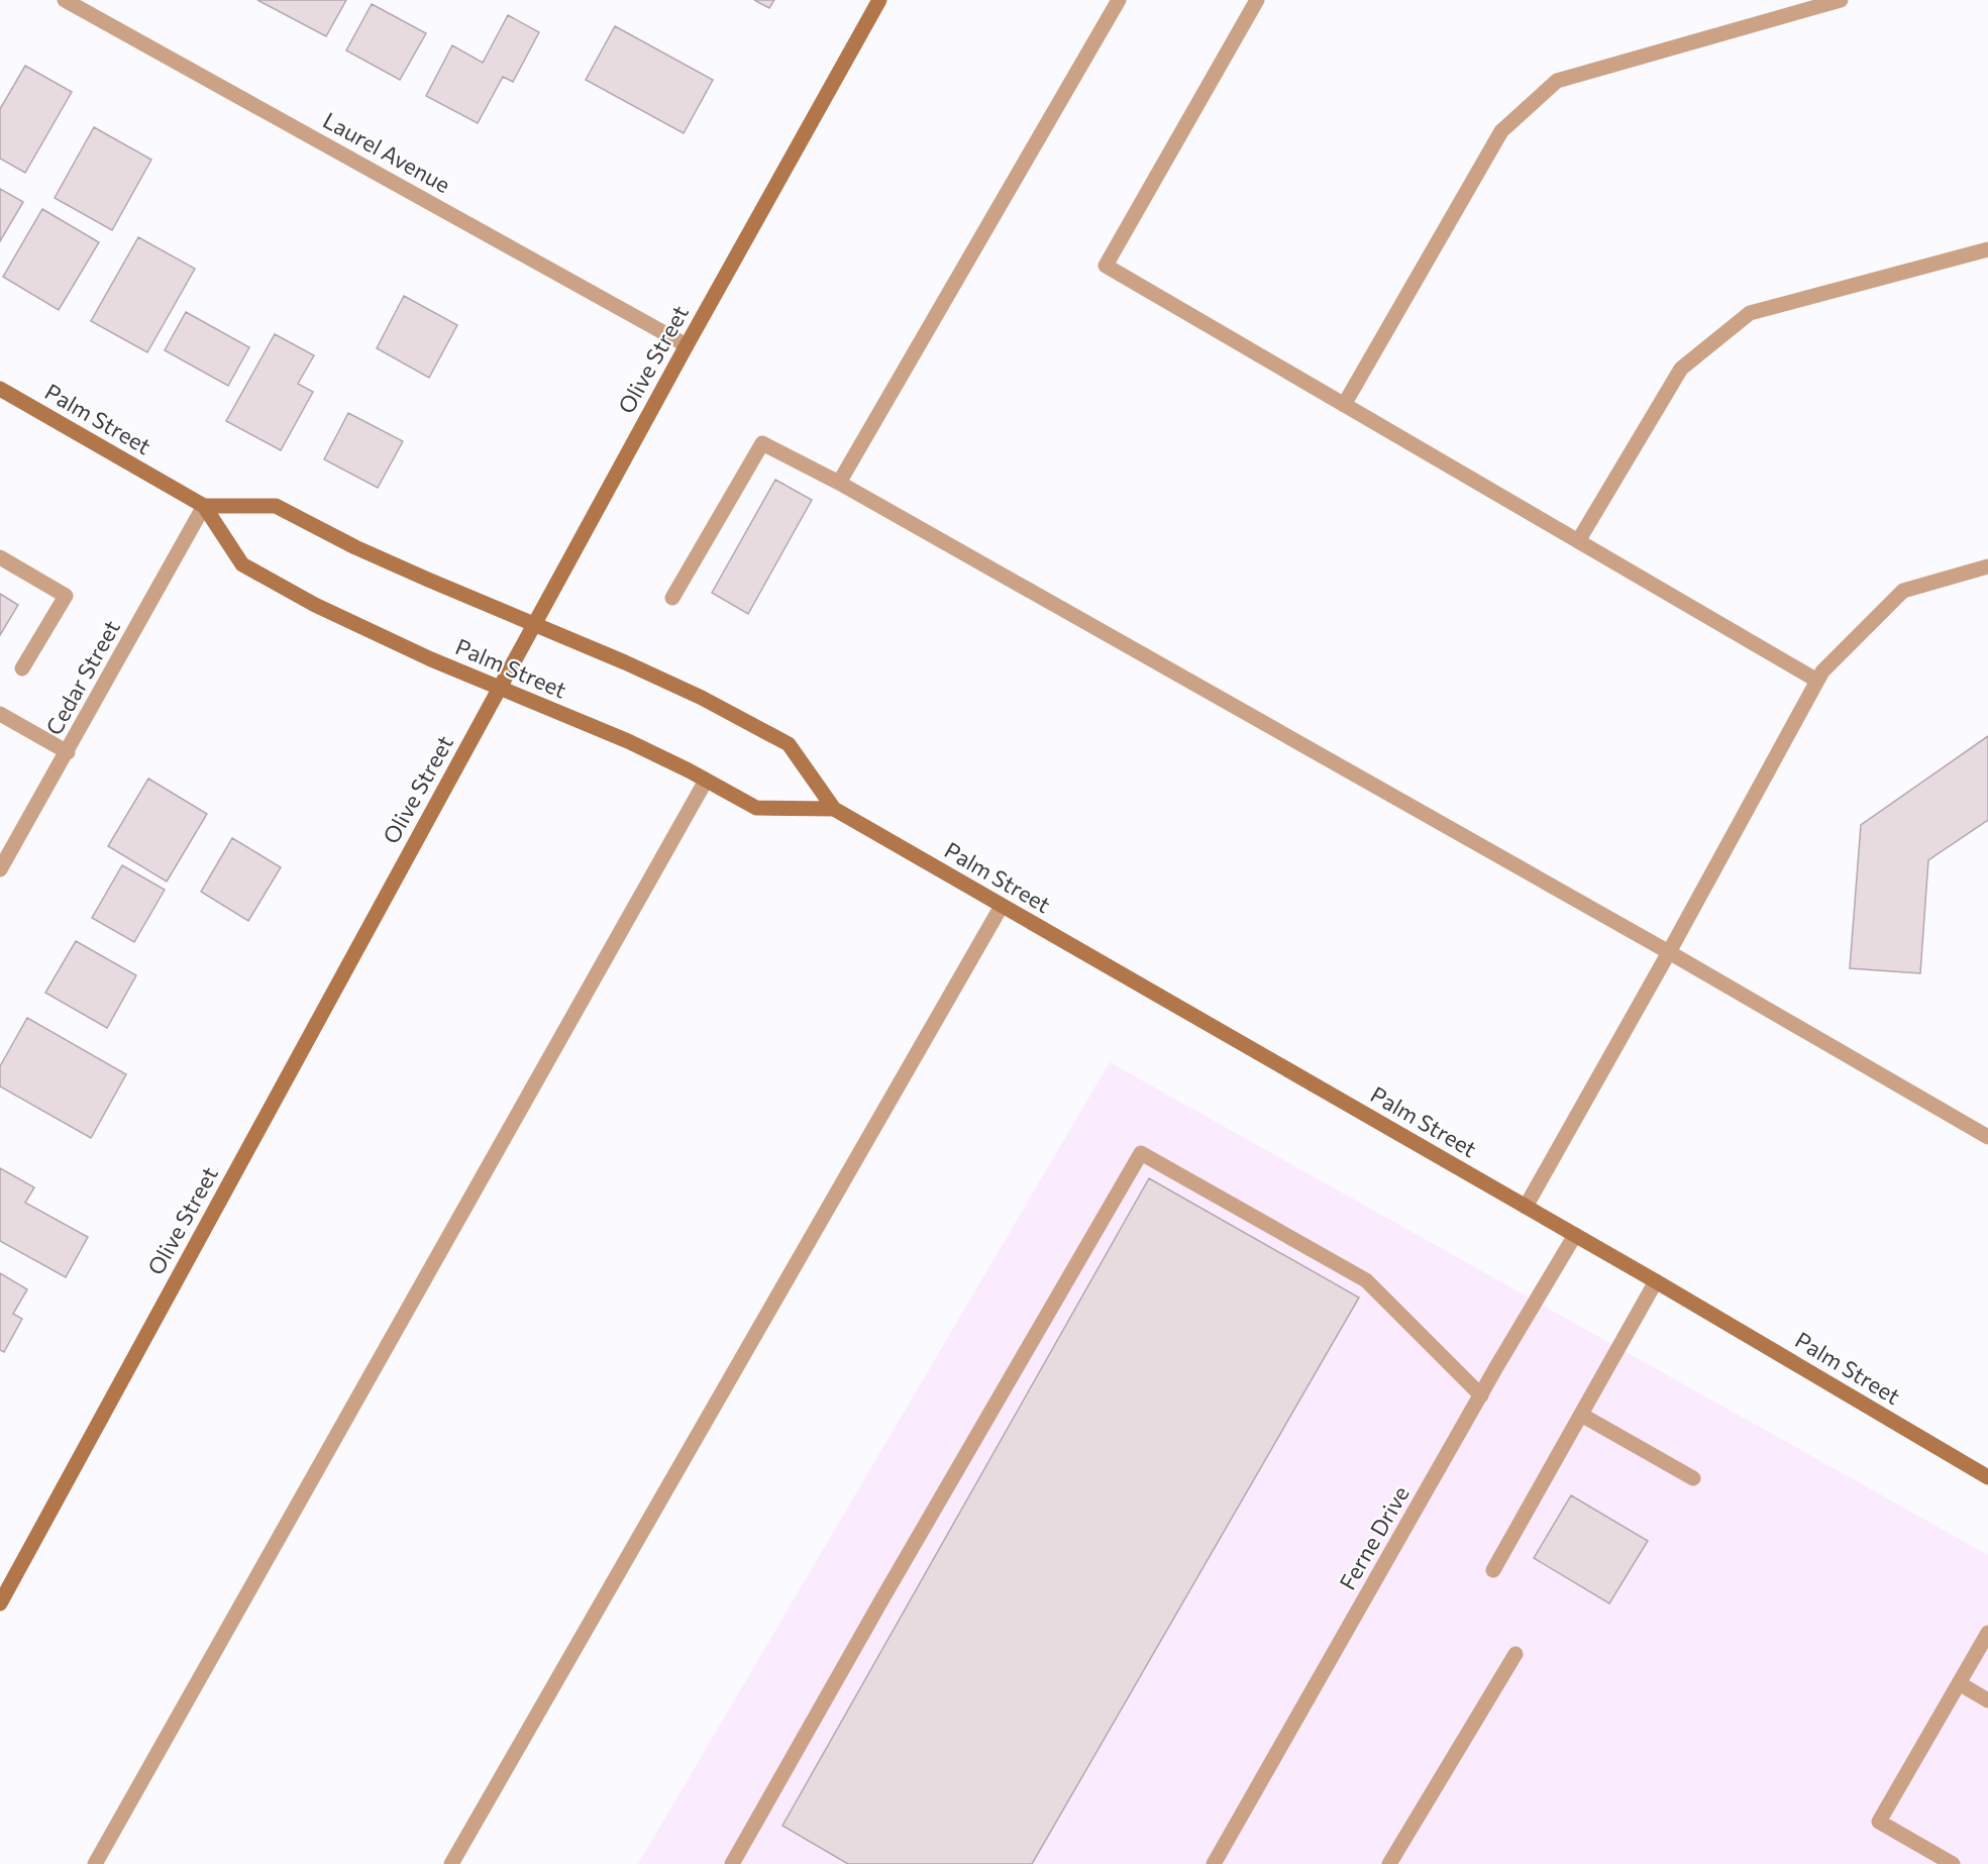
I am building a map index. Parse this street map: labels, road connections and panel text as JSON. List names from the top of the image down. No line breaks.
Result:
{"streets":{"main road":["Olive Street","Palm Street"],"street":["Laurel Avenue","Cedar Street","Ferne Drive"]},"crossings":[["Laurel Avenue","Olive Street"],["Olive Street","Palm Street"],["Palm Street","Cedar Street"],["Palm Street","Ferne Drive"]]}
